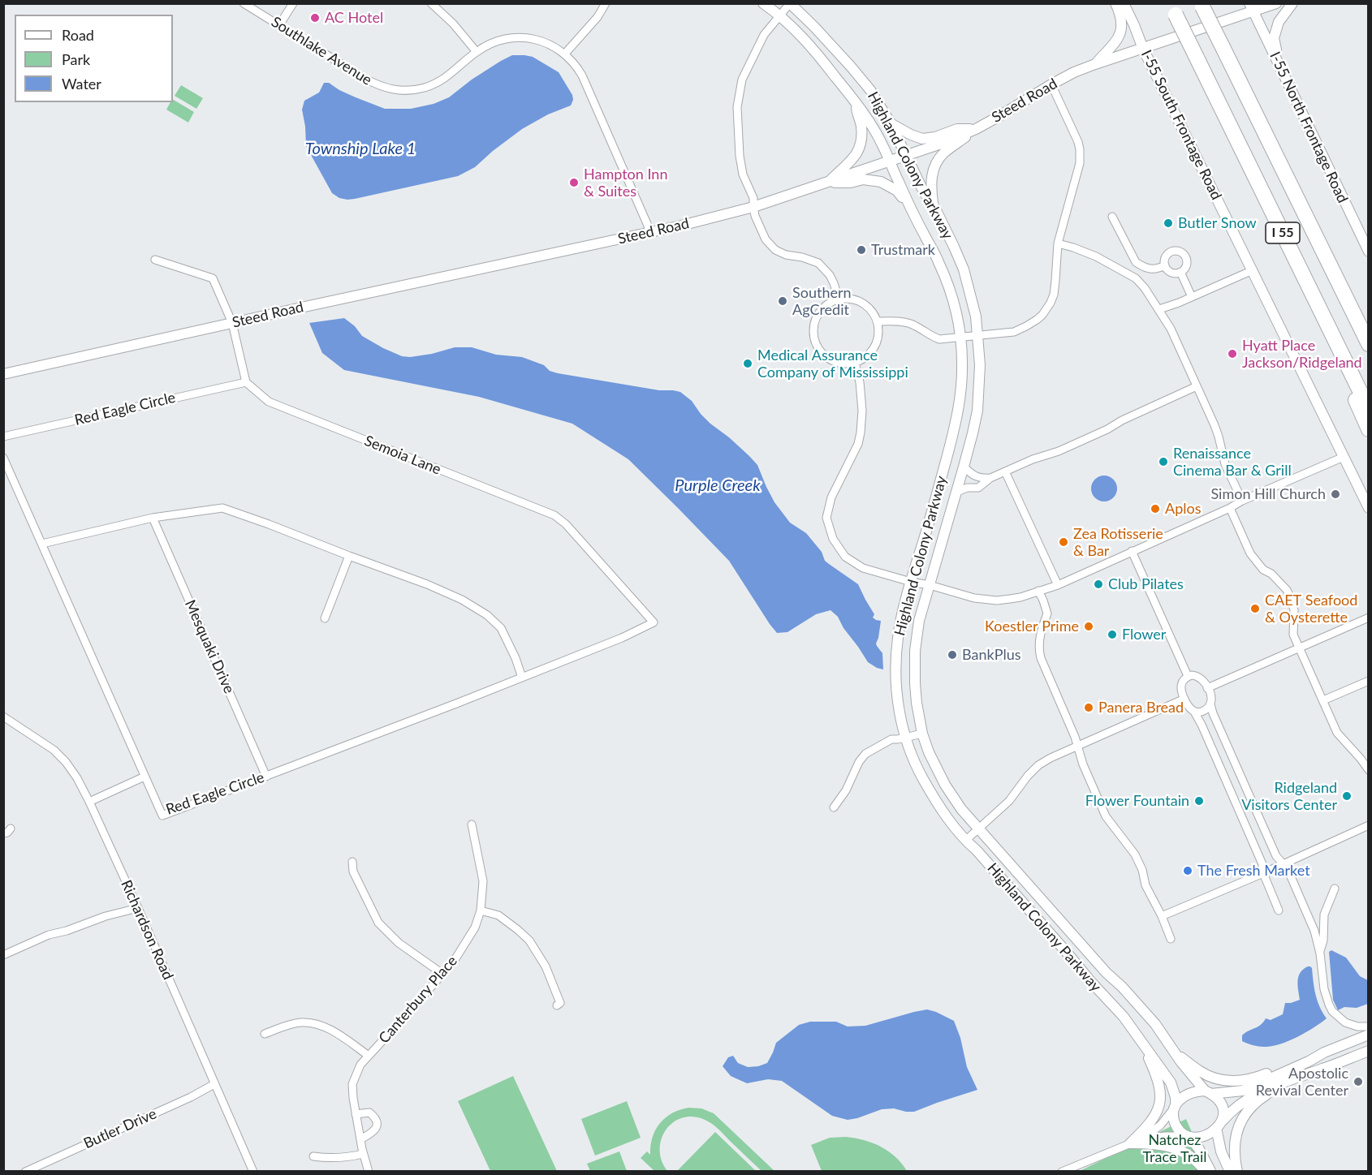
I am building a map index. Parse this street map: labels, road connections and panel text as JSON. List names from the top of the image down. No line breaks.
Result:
{"streets":{"highway":["I 55"],"street":["Southlake Avenue","Steed Road","I-55 South Frontage Road","I-55 North Frontage Road","Highland Colony Parkway","Red Eagle Circle","Semoia Lane","Mesquaki Drive","Richardson Road","Canterbury Place","Butler Drive"]},"crossings":[["Southlake Avenue","Steed Road"],["Steed Road","I-55 South Frontage Road"],["Steed Road","I-55 North Frontage Road"],["Steed Road","Highland Colony Parkway"],["Red Eagle Circle","Semoia Lane"],["Red Eagle Circle","Mesquaki Drive"],["Richardson Road","Butler Drive"]],"water":["Township Lake 1","Purple Creek"],"parks":["Natchez Trace Trail"],"places":["AC Hotel","Hampton Inn & Suites","Butler Snow","Trustmark","Southern AgCredit","Hyatt Place Jackson/Ridgeland","Medical Assurance Company of Mississippi","Renaissance Cinema Bar & Grill","Simon Hill Church","Aplos","Zea Rotisserie & Bar","Club Pilates","CAET Seafood & Oysterette","Koestler Prime","Flower","BankPlus","Panera Bread","Ridgeland Visitors Center","Flower Fountain","The Fresh Market","Apostolic Revival Center"],"legend":["Road","Park","Water"]}
